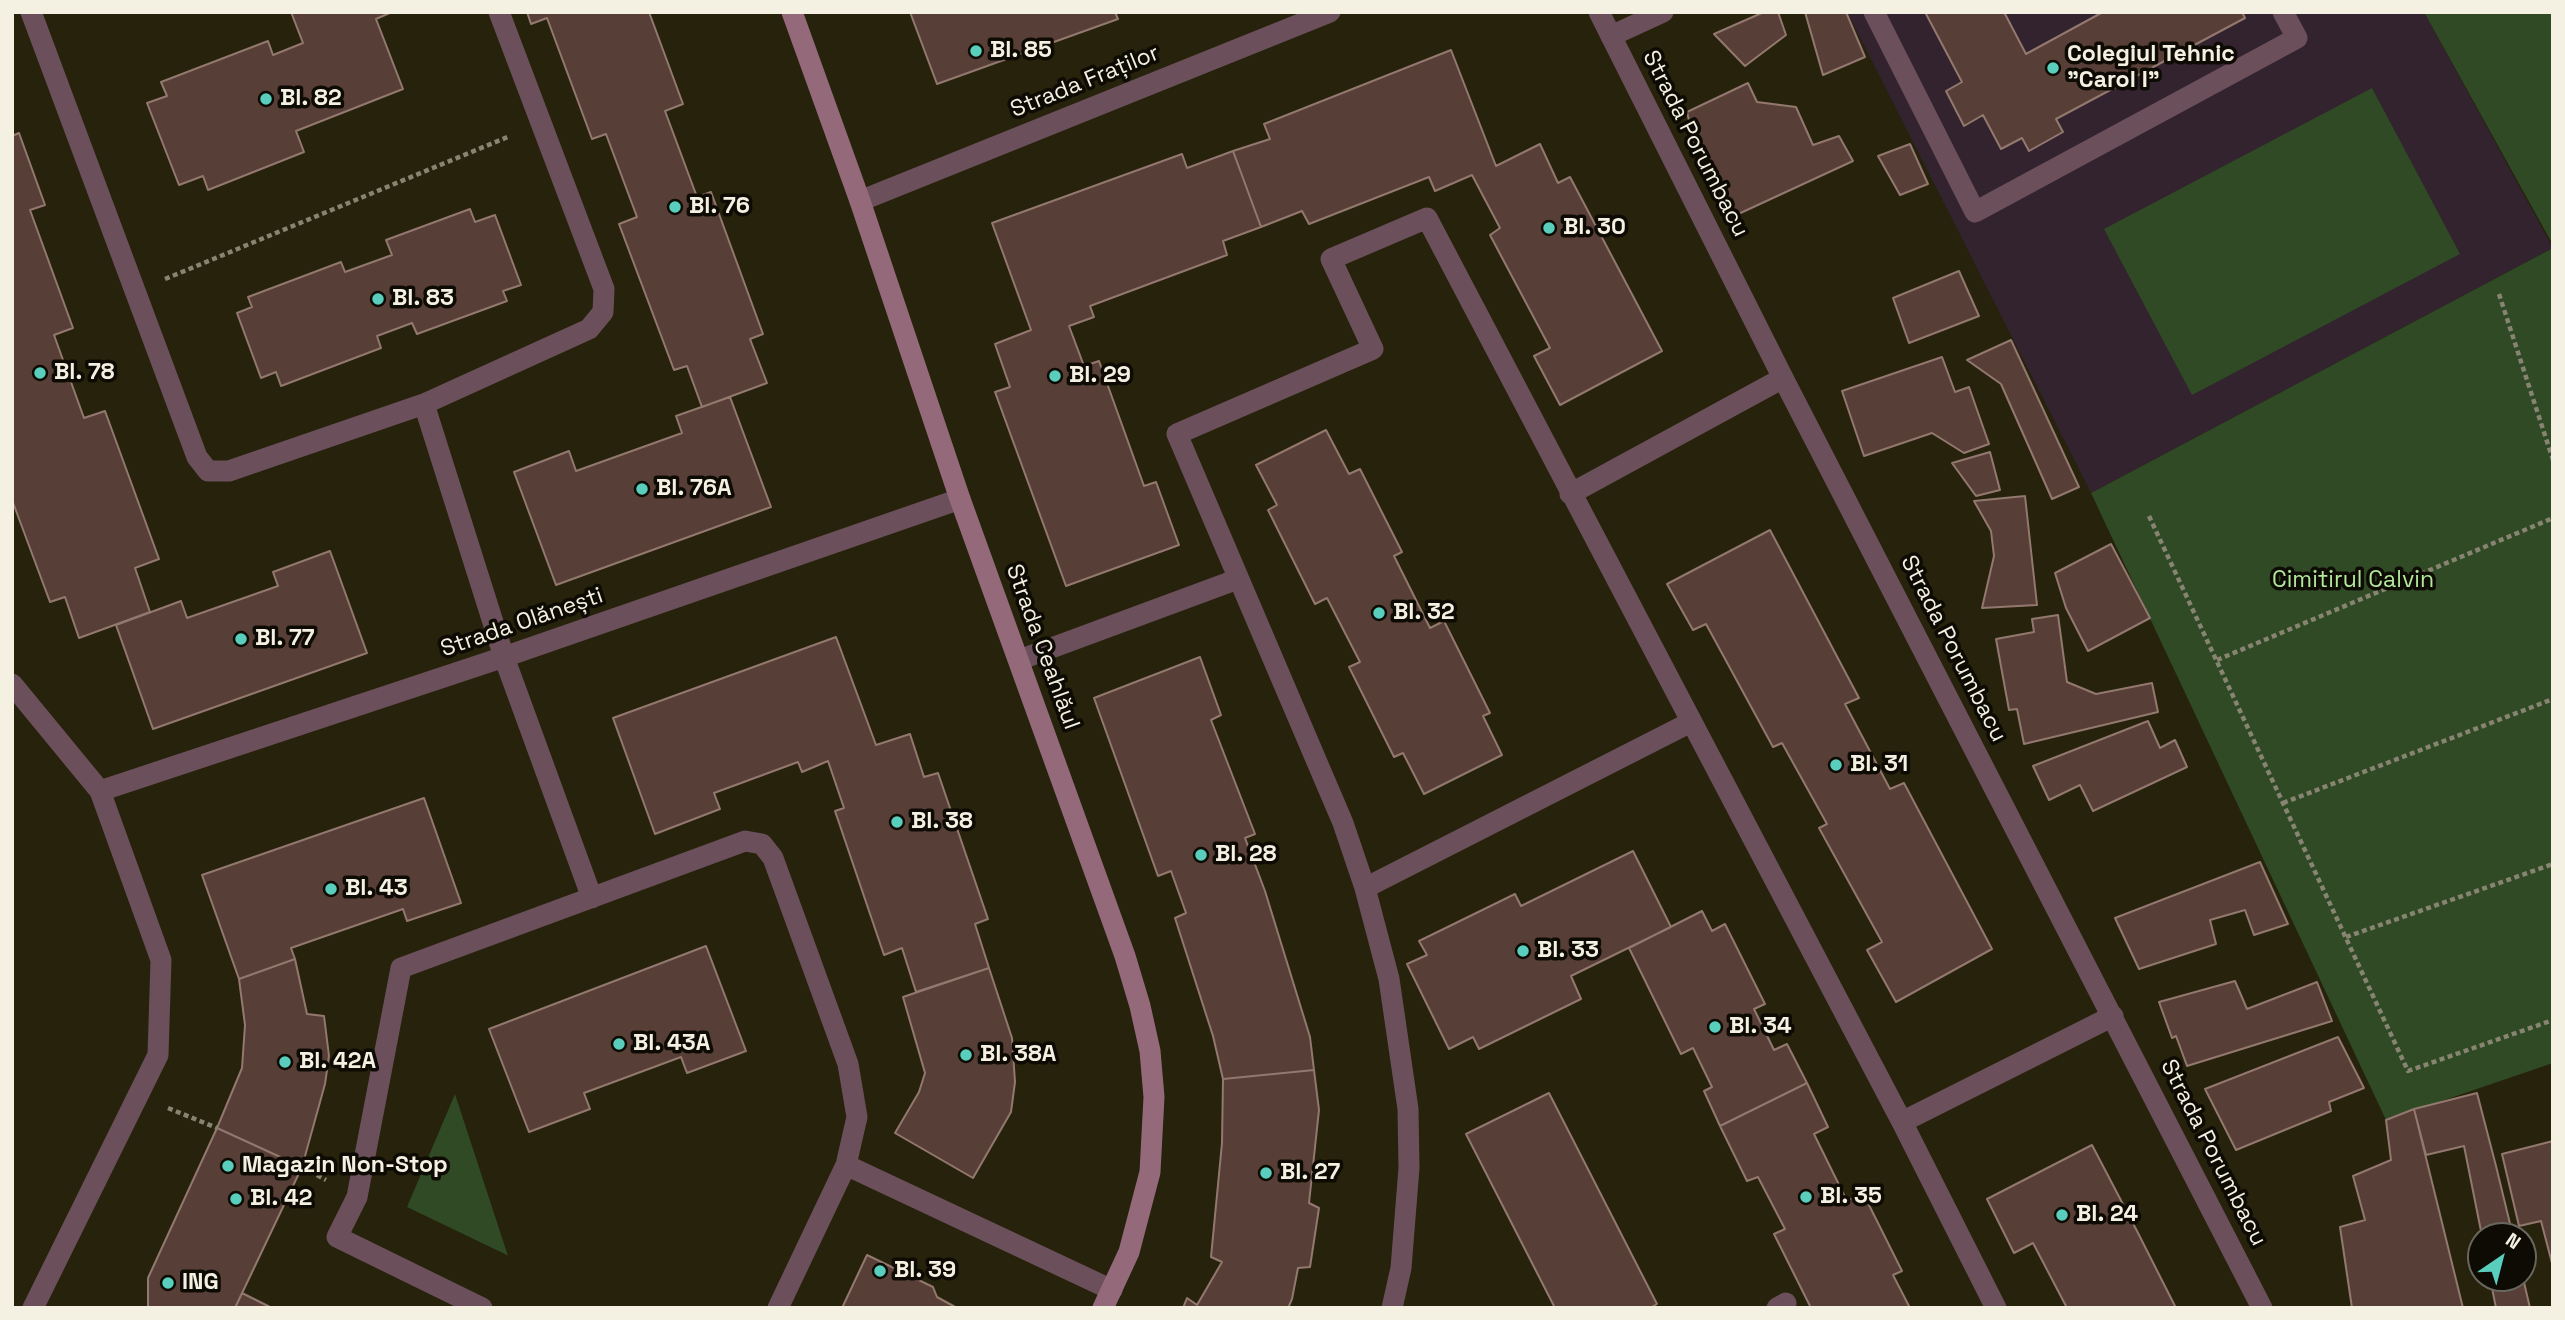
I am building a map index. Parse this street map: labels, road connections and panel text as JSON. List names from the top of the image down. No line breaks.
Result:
{"streets":{"street":["Strada Fraților","Strada Porumbacu","Strada Olănești","Strada Ceahlăul"]},"crossings":[["Strada Fraților","Strada Ceahlăul"],["Strada Olănești","Strada Ceahlăul"]],"parks":["Cimitirul Calvin"],"places":["Bl. 85","Colegiul Tehnic \"Carol I\"","Bl. 82","Bl. 76","Bl. 30","Bl. 83","Bl. 78","Bl. 29","Bl. 76A","Bl. 32","Bl. 77","Bl. 31","Bl. 38","Bl. 28","Bl. 43","Bl. 33","Bl. 34","Bl. 43A","Bl. 38A","Bl. 42A","Magazin Non-Stop","Bl. 27","Bl. 35","Bl. 42","Bl. 24","Bl. 39","ING"],"north":"top right"}
